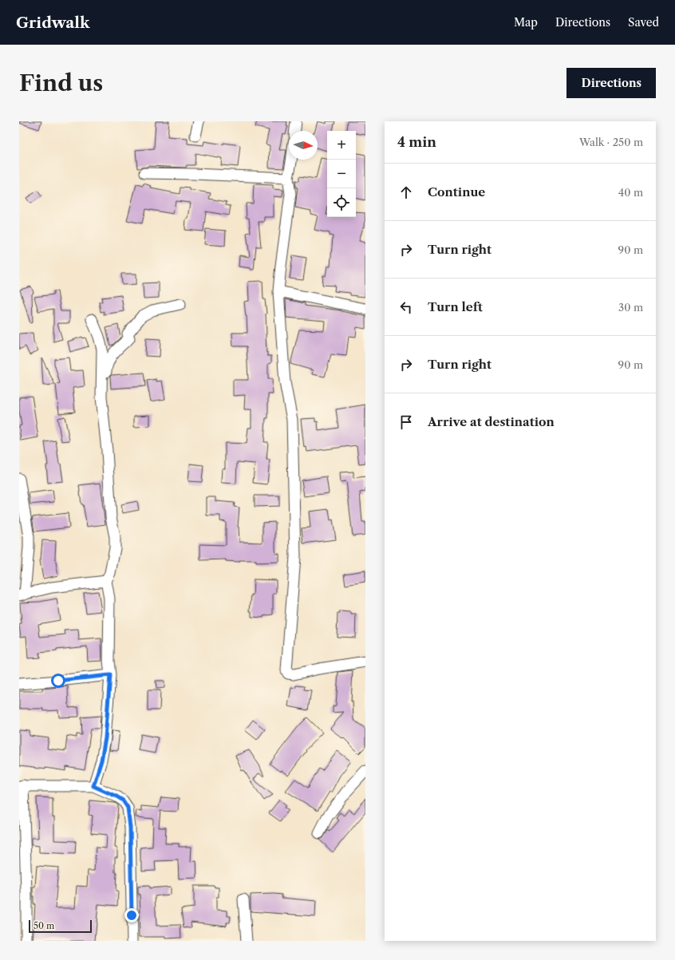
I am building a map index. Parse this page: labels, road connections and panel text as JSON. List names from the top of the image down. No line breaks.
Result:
{"scale_bar":"50 m","north":"right","page":{"header":"Gridwalk","nav":["Map","Directions","Saved"],"buttons":"Directions","title":"Find us","heading":["4 min","Walk · 250 m"],"map_buttons":["+","−"],"list":[["Continue","40 m"],["Turn right","90 m"],["Turn left","30 m"],["Turn right","90 m"],"Arrive at destination"],"scale":"50 m"}}
